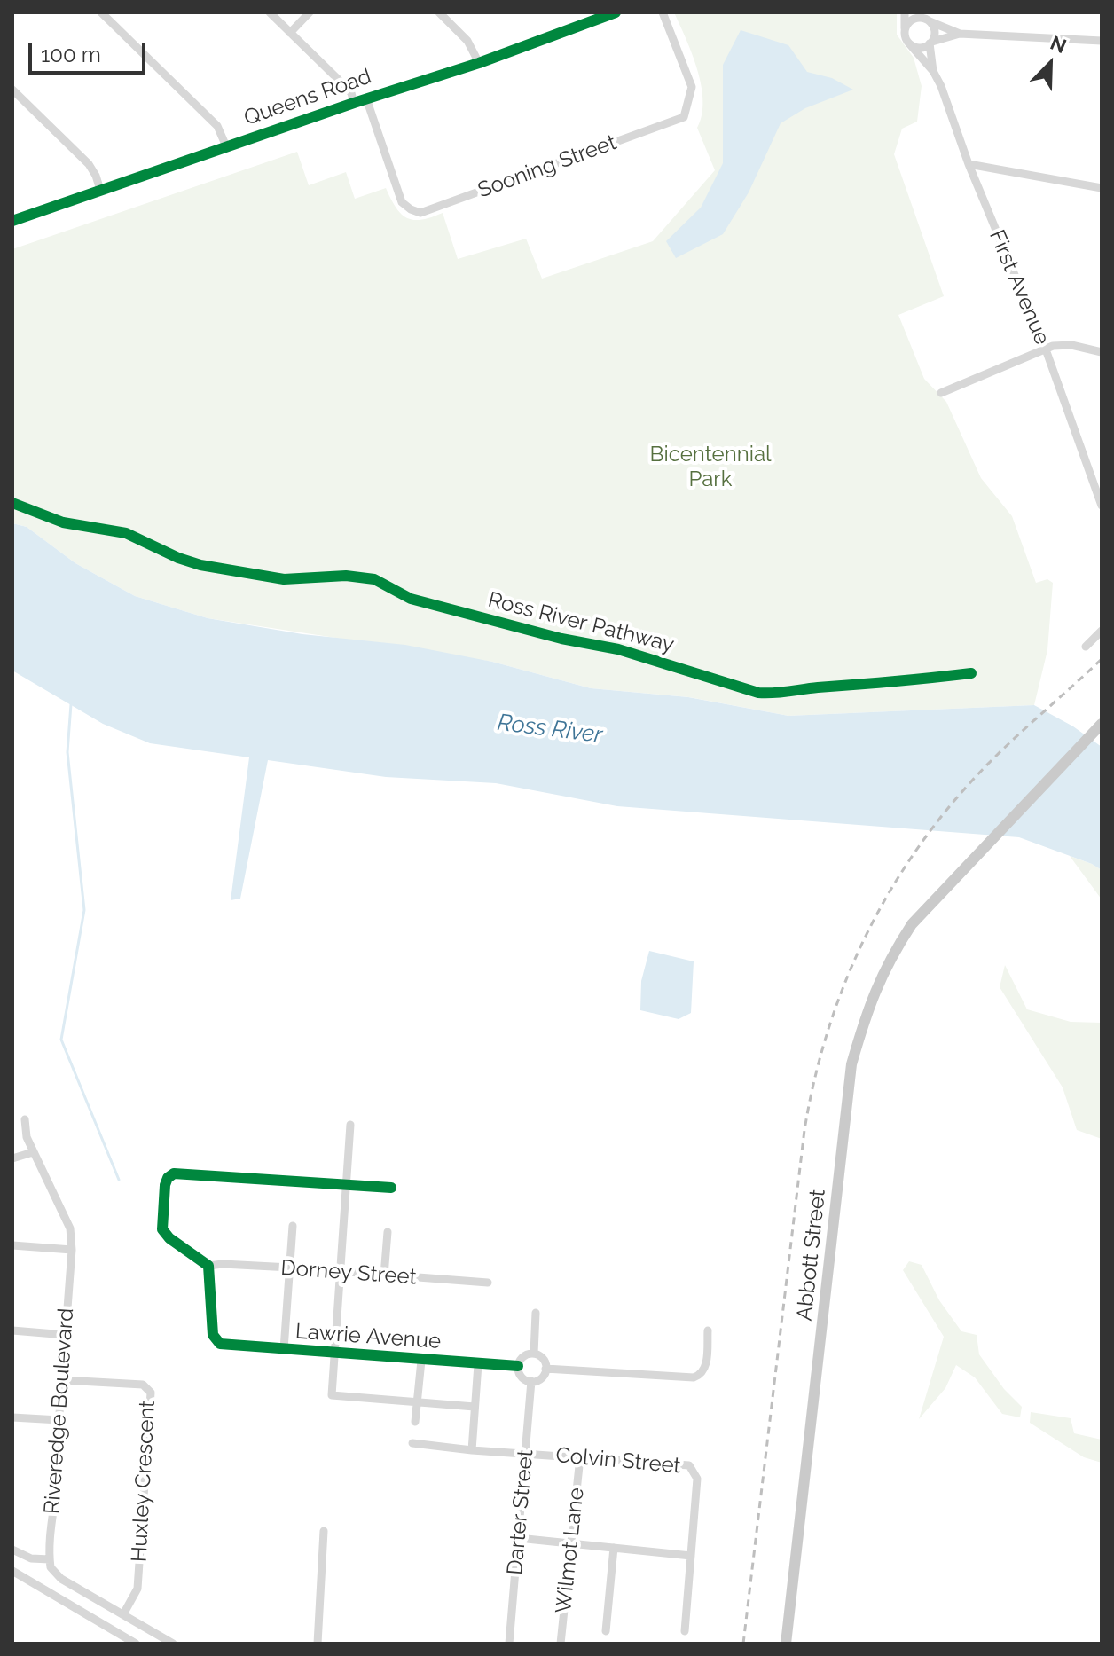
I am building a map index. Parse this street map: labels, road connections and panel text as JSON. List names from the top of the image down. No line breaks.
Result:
{"streets":{"main road":["Abbott Street"],"street":["Queens Road","Sooning Street","First Avenue","Dorney Street","Lawrie Avenue","Riveredge Boulevard","Colvin Street","Huxley Crescent","Darter Street","Wilmot Lane"],"cycle path":["Ross River Pathway"]},"crossings":[["Queens Road","Sooning Street"],["Dorney Street","Lawrie Avenue"],["Lawrie Avenue","Darter Street"],["Riveredge Boulevard","Huxley Crescent"],["Colvin Street","Darter Street"],["Colvin Street","Wilmot Lane"]],"water":["Ross River"],"parks":["Bicentennial Park"],"scale_bar":"100 m","north":"top right"}
